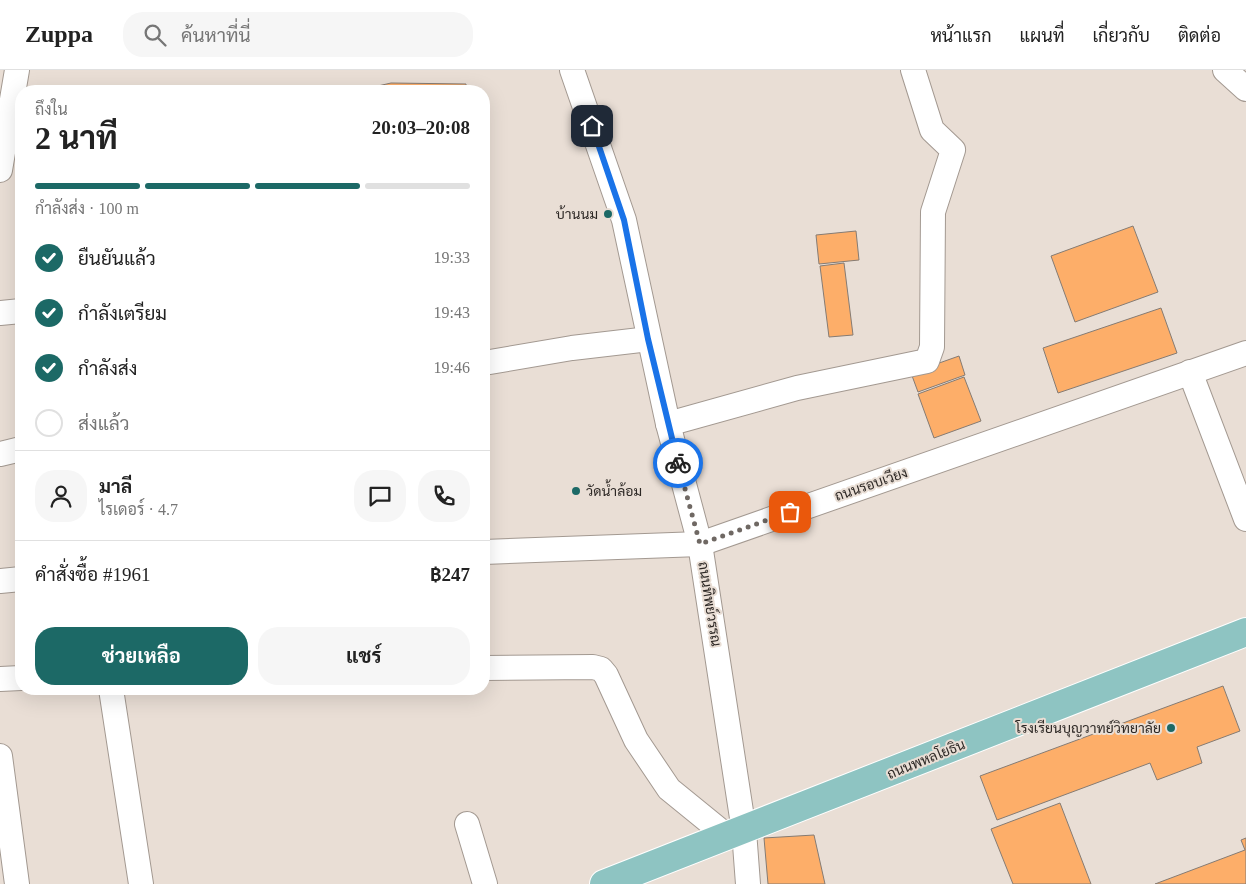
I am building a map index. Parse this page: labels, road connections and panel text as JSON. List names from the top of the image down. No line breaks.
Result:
{"streets":{"main road":["ถนนพหลโยธิน"],"street":["ถนนรอบเวียง","ถนนทิพย์วรรณ"]},"crossings":[["ถนนรอบเวียง","ถนนทิพย์วรรณ"],["ถนนทิพย์วรรณ","ถนนพหลโยธิน"]],"places":["บ้านนม","วัดน้ำล้อม","โรงเรียนบุญวาทย์วิทยาลัย"],"page":{"header":"Zuppa","search":"ค้นหาที่นี่","nav":["หน้าแรก","แผนที่","เกี่ยวกับ","ติดต่อ"],"heading":["2 นาที","ถึงใน","20:03–20:08"],"panel":["มาลี","ไรเดอร์ · 4.7","คำสั่งซื้อ #1961","฿247"],"bar":"กำลังส่ง · 100 m","list":[["ยืนยันแล้ว","19:33"],["กำลังเตรียม","19:43"],["กำลังส่ง","19:46"],"ส่งแล้ว"],"buttons":["ช่วยเหลือ","แชร์"]}}
